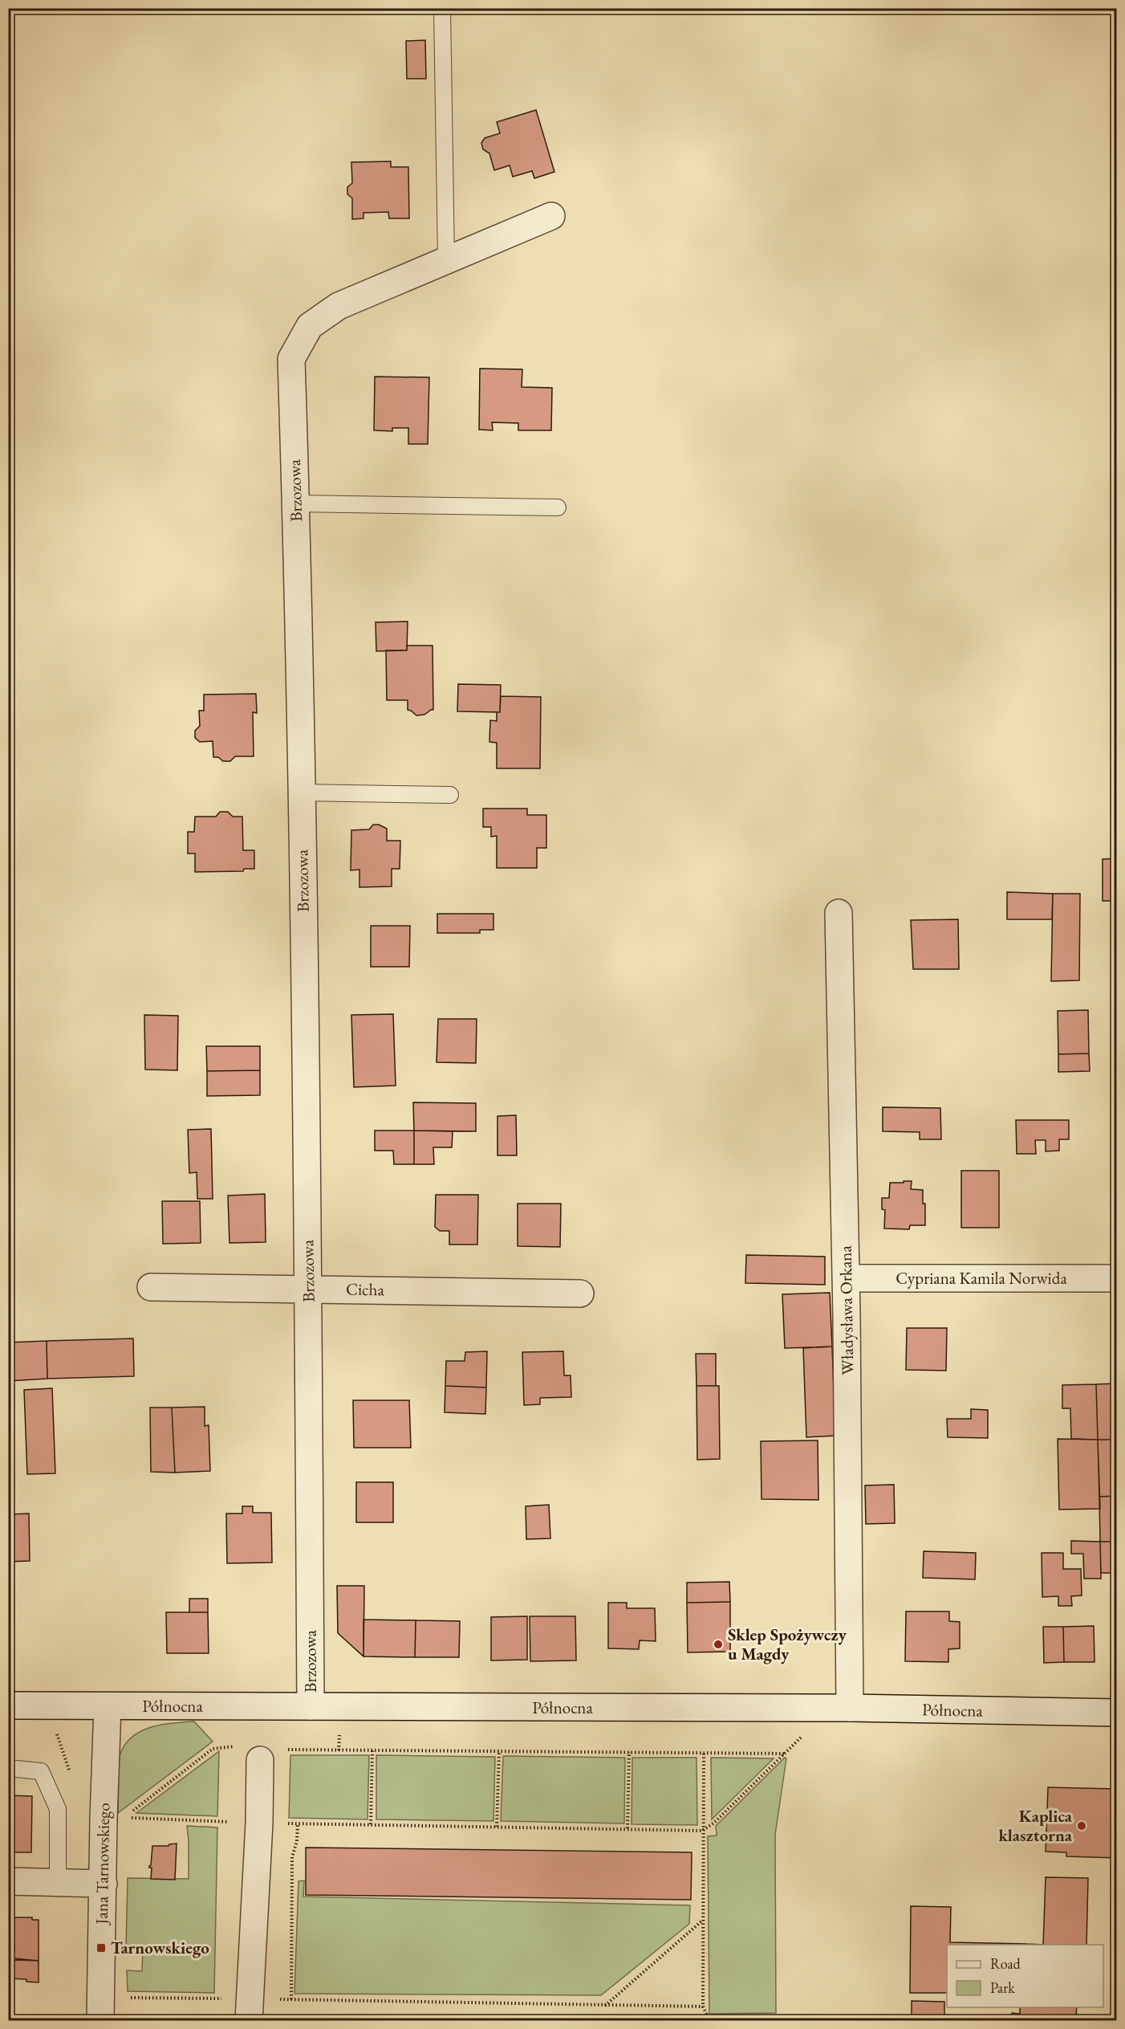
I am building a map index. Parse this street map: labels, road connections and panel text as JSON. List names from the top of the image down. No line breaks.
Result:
{"streets":{"street":["Brzozowa","Cypriana Kamila Norwida","Cicha","Władysława Orkana","Północna","Jana Tarnowskiego"]},"crossings":[["Brzozowa","Cicha"],["Brzozowa","Północna"],["Cypriana Kamila Norwida","Władysława Orkana"],["Władysława Orkana","Północna"],["Północna","Jana Tarnowskiego"]],"places":{"other":["Sklep Spożywczy u Magdy","Kaplica klasztorna"],"transit":["Tarnowskiego"]},"legend":["Road","Park"]}
